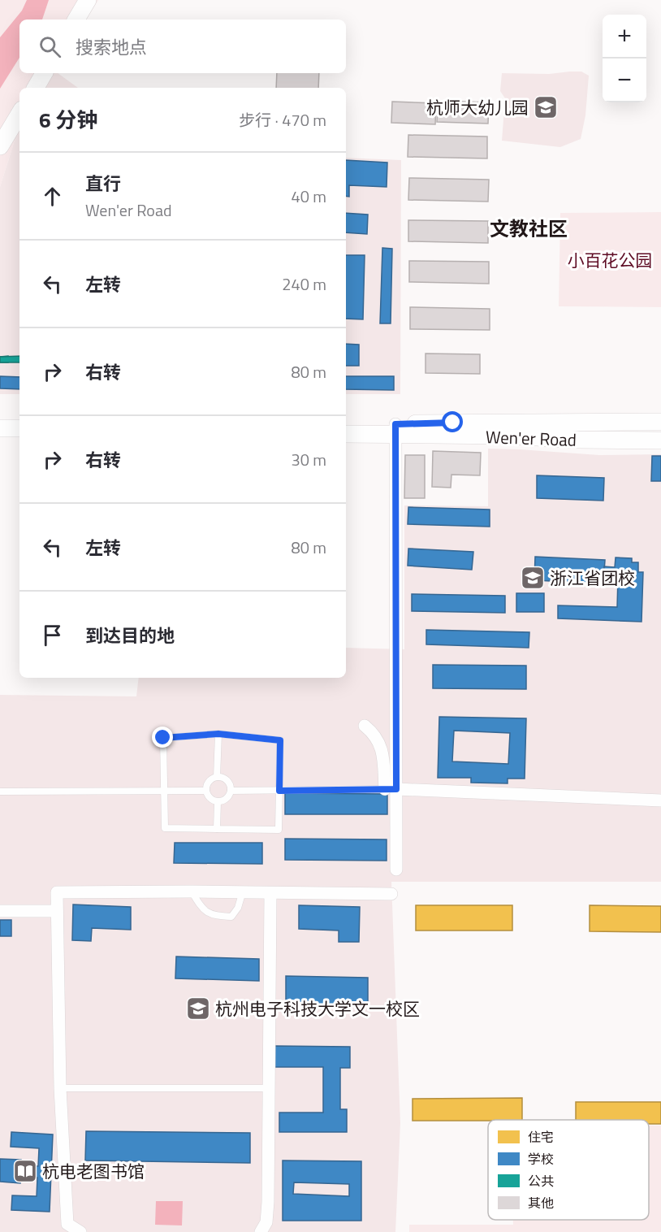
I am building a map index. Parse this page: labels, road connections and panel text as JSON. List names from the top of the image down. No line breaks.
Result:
{"streets":{"main road":["Wen'er Road"]},"districts":["文教社区"],"parks":["小百花公园"],"places":{"school or university":["杭师大幼儿园","浙江省团校","杭州电子科技大学文一校区"],"library":["杭电老图书馆"]},"legend":["住宅","学校","公共","其他"],"page":{"map_buttons":["+","−"],"search":"搜索地点","heading":["6 分钟","步行 · 470 m"],"list":[["直行","Wen'er Road","40 m"],["左转","240 m"],["右转","80 m"],["右转","30 m"],["左转","80 m"],"到达目的地"]}}
